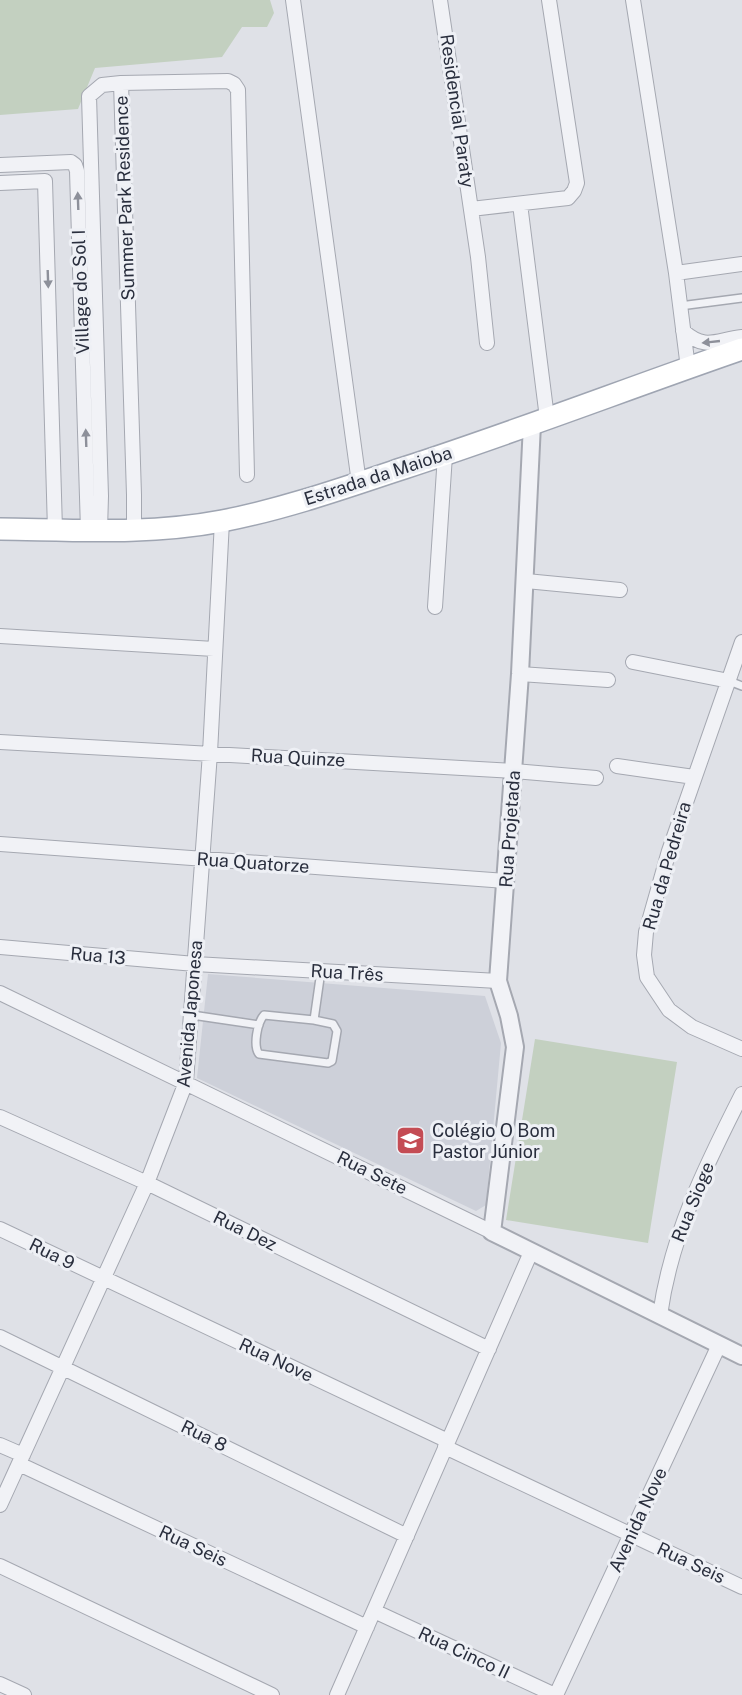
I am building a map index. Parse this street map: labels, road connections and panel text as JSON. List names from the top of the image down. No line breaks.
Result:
{"streets":{"main road":["Estrada da Maioba"],"street":["Residencial Paraty","Summer Park Residence","Village do Sol I","Rua Quinze","Rua Projetada","Rua Quatorze","Rua da Pedreira","Rua 13","Rua Três","Avenida Japonesa","Rua Sete","Rua Sioge","Rua Dez","Rua 9","Rua Nove","Rua 8","Avenida Nove","Rua Seis","Rua Cinco II"]},"crossings":[["Summer Park Residence","Estrada da Maioba"],["Village do Sol I","Estrada da Maioba"],["Estrada da Maioba","Rua Projetada"],["Estrada da Maioba","Avenida Japonesa"],["Rua Quinze","Rua Projetada"],["Rua Quinze","Avenida Japonesa"],["Rua Projetada","Rua Quatorze"],["Rua Projetada","Rua Três"],["Rua Projetada","Rua Sete"],["Rua Quatorze","Avenida Japonesa"],["Rua 13","Rua Três"],["Rua 13","Avenida Japonesa"],["Rua Três","Avenida Japonesa"],["Avenida Japonesa","Rua Sete"],["Avenida Japonesa","Rua Dez"],["Avenida Japonesa","Rua 9"],["Avenida Japonesa","Rua Nove"],["Avenida Japonesa","Rua 8"],["Avenida Japonesa","Rua Seis"],["Rua Sete","Rua Sioge"],["Rua Sete","Avenida Nove"],["Rua 9","Rua Nove"],["Rua Nove","Rua Seis"],["Avenida Nove","Rua Seis"],["Avenida Nove","Rua Cinco II"]],"places":{"school or university":["Colégio O Bom Pastor Júnior"]}}
